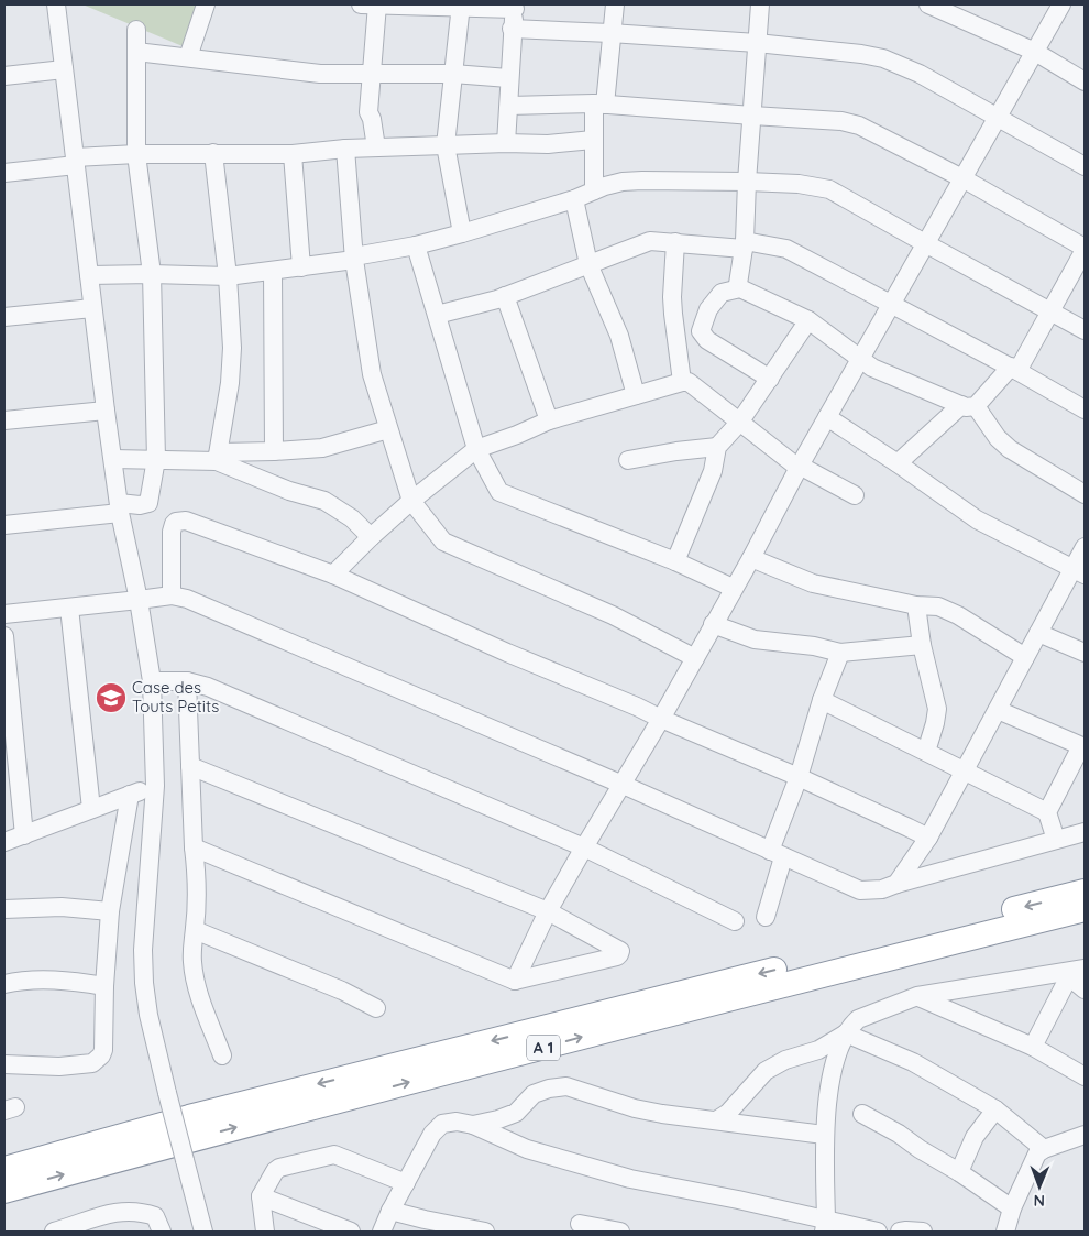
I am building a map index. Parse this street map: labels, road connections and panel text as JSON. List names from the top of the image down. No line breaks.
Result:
{"streets":{"highway":["A 1"]},"places":{"school or university":["Case des Touts Petits"]},"north":"bottom"}
